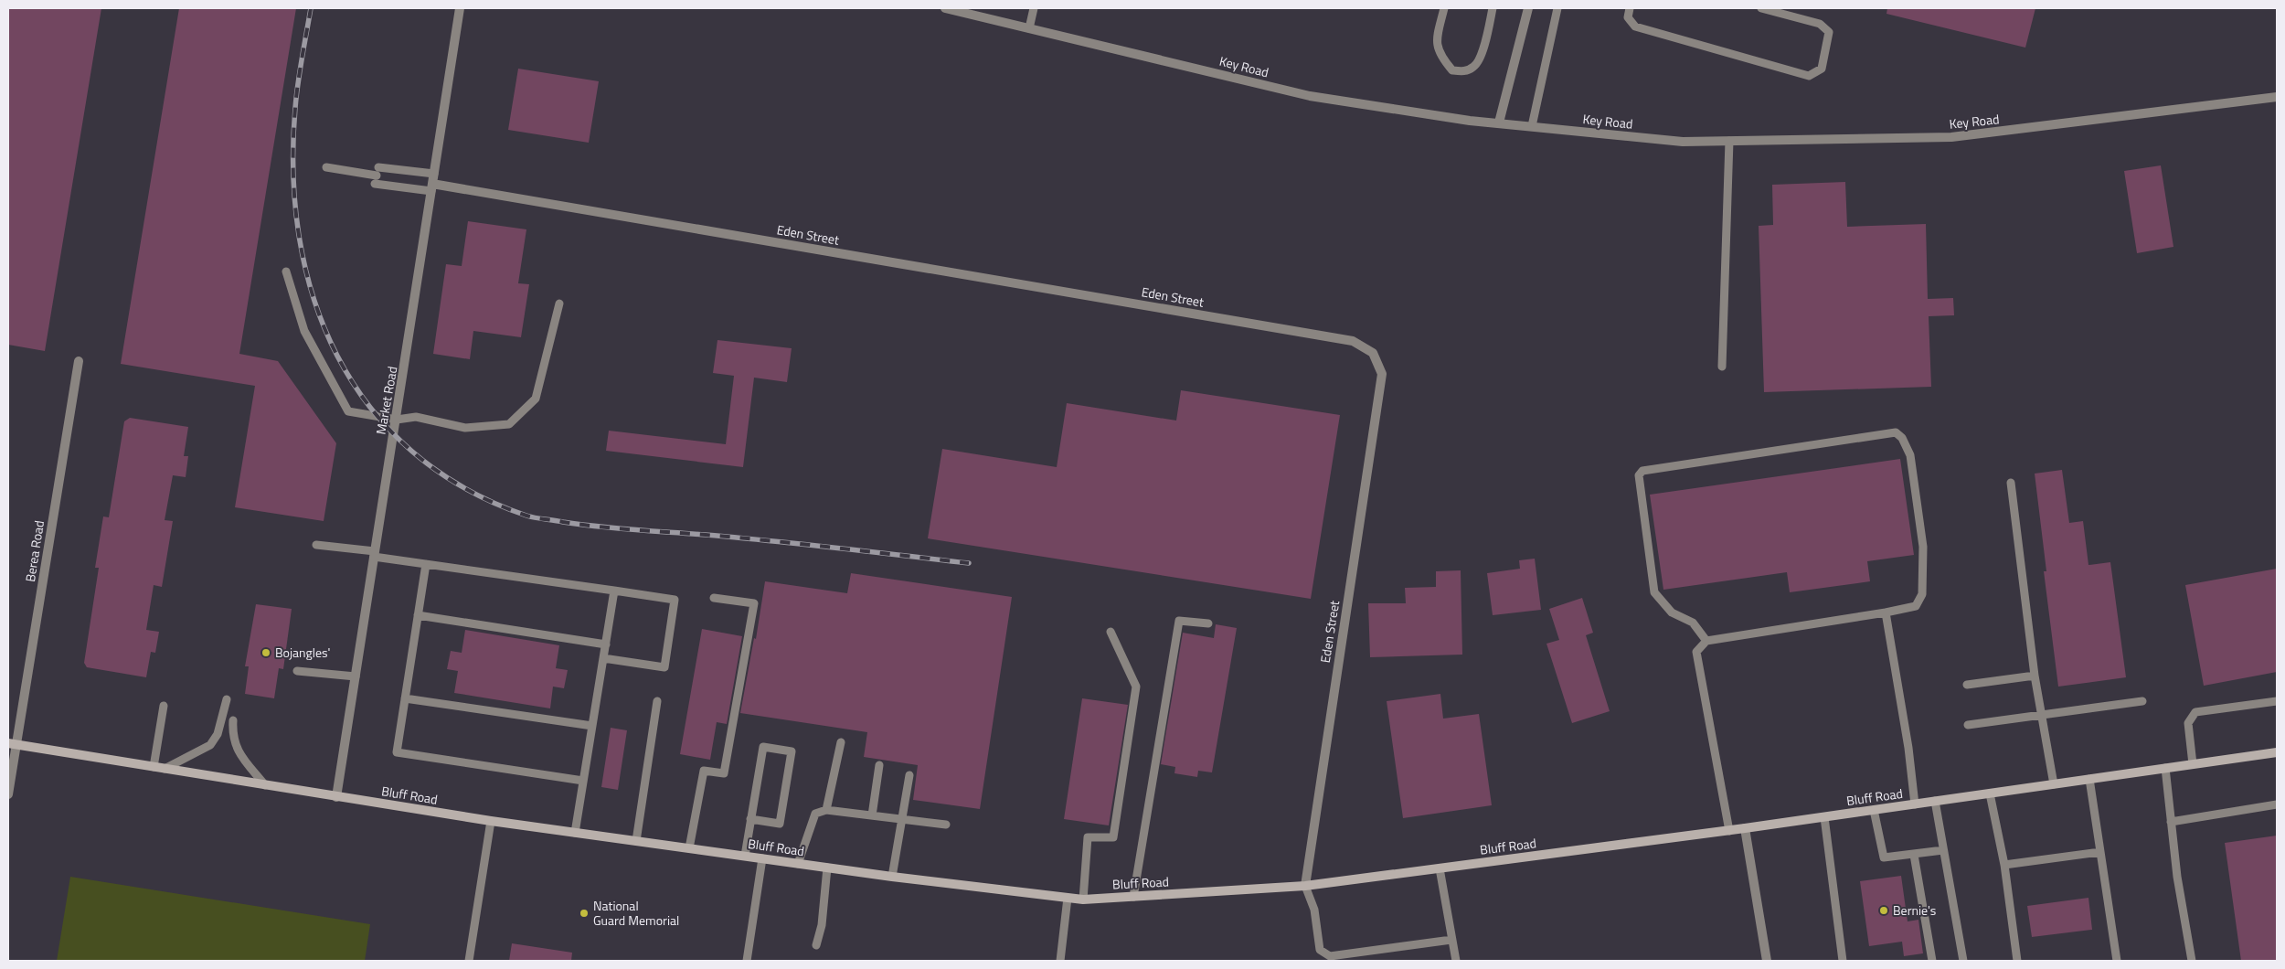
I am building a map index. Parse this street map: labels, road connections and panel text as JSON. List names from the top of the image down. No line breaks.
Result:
{"streets":{"main road":["Bluff Road"],"street":["Key Road","Eden Street","Market Road","Berea Road"]},"crossings":[["Eden Street","Market Road"],["Eden Street","Bluff Road"],["Market Road","Bluff Road"],["Berea Road","Bluff Road"]],"places":["Bojangles'","Bernie's","National Guard Memorial"]}
